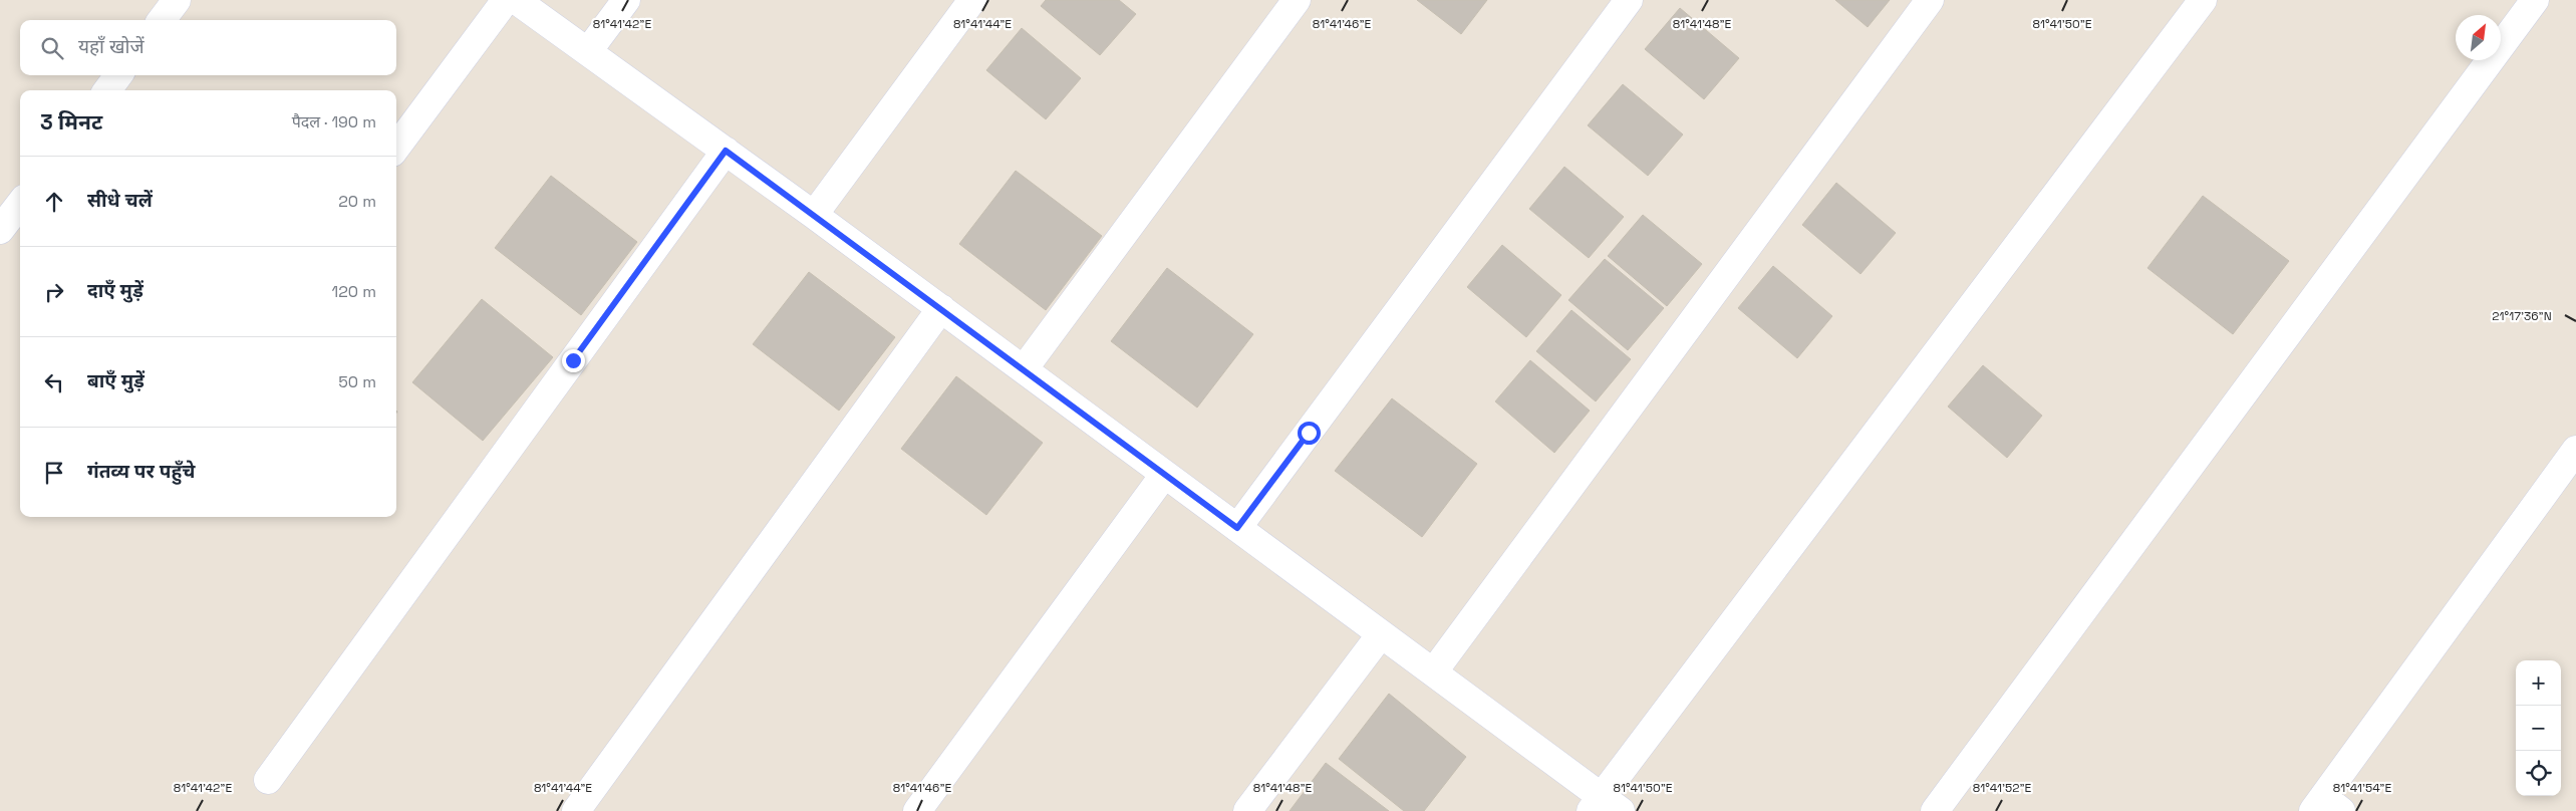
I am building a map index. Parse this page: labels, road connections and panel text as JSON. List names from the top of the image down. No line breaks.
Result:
{"north":"top right","page":{"search":"यहाँ खोजें","heading":["3 मिनट","पैदल · 190 m"],"list":[["सीधे चलें","20 m"],["दाएँ मुड़ें","120 m"],["बाएँ मुड़ें","50 m"],"गंतव्य पर पहुँचे"],"map_buttons":["+","−"]},"coordinates":["81°41'42\"E","81°41'44\"E","81°41'46\"E","81°41'48\"E","81°41'50\"E","21°17'36\"N","81°41'52\"E","81°41'54\"E"]}
